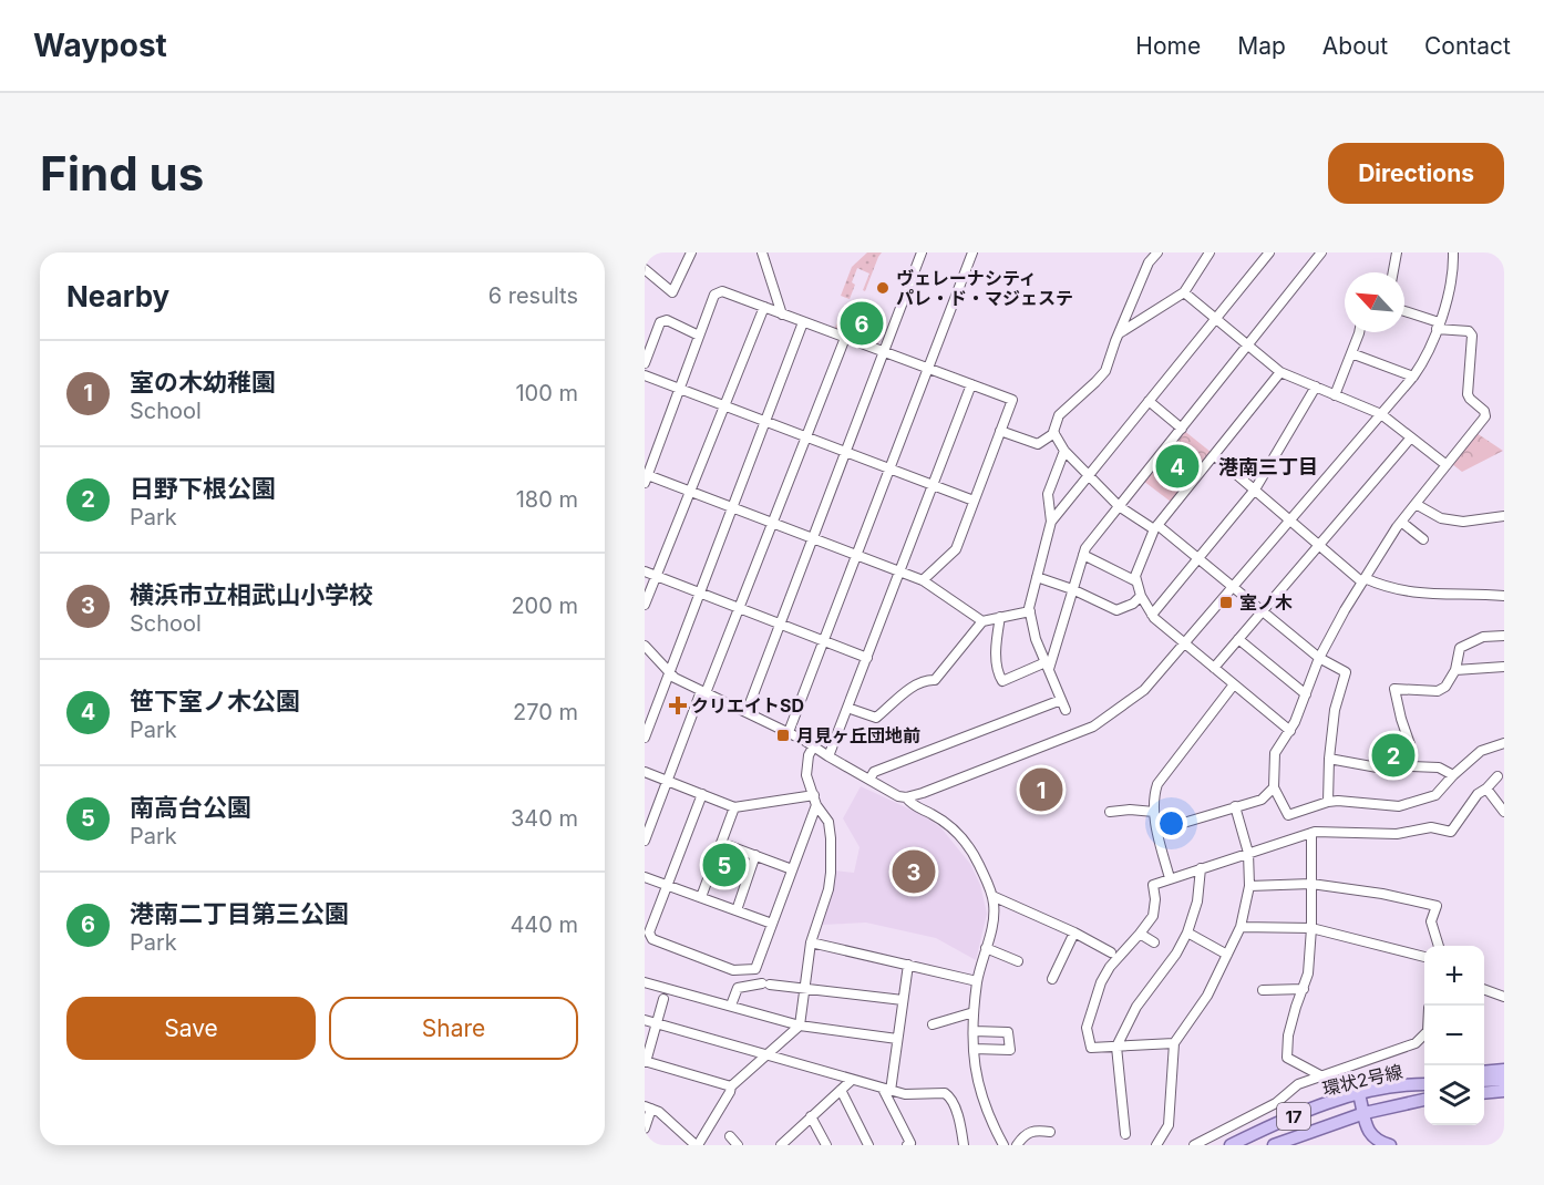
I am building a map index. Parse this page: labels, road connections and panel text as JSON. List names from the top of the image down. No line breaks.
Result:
{"streets":{"main road":["環状2号線","17"]},"districts":["港南三丁目"],"places":{"other":["ヴェレーナシティ パレ・ド・マジェステ"],"transit":["室ノ木","月見ヶ丘団地前"],"health":["クリエイトSD"]},"north":"top left","page":{"header":"Waypost","nav":["Home","Map","About","Contact"],"buttons":["Directions",["Save","Share"]],"title":"Find us","heading":["Nearby","6 results"],"pins":["6","4","2","1","5","3"],"list":[{"mark":"1","name":"室の木幼稚園","note":"School","value":"100 m"},{"mark":"2","name":"日野下根公園","note":"Park","value":"180 m"},{"mark":"3","name":"横浜市立相武山小学校","note":"School","value":"200 m"},{"mark":"4","name":"笹下室ノ木公園","note":"Park","value":"270 m"},{"mark":"5","name":"南高台公園","note":"Park","value":"340 m"},{"mark":"6","name":"港南二丁目第三公園","note":"Park","value":"440 m"}],"map_buttons":["+","−"]}}
